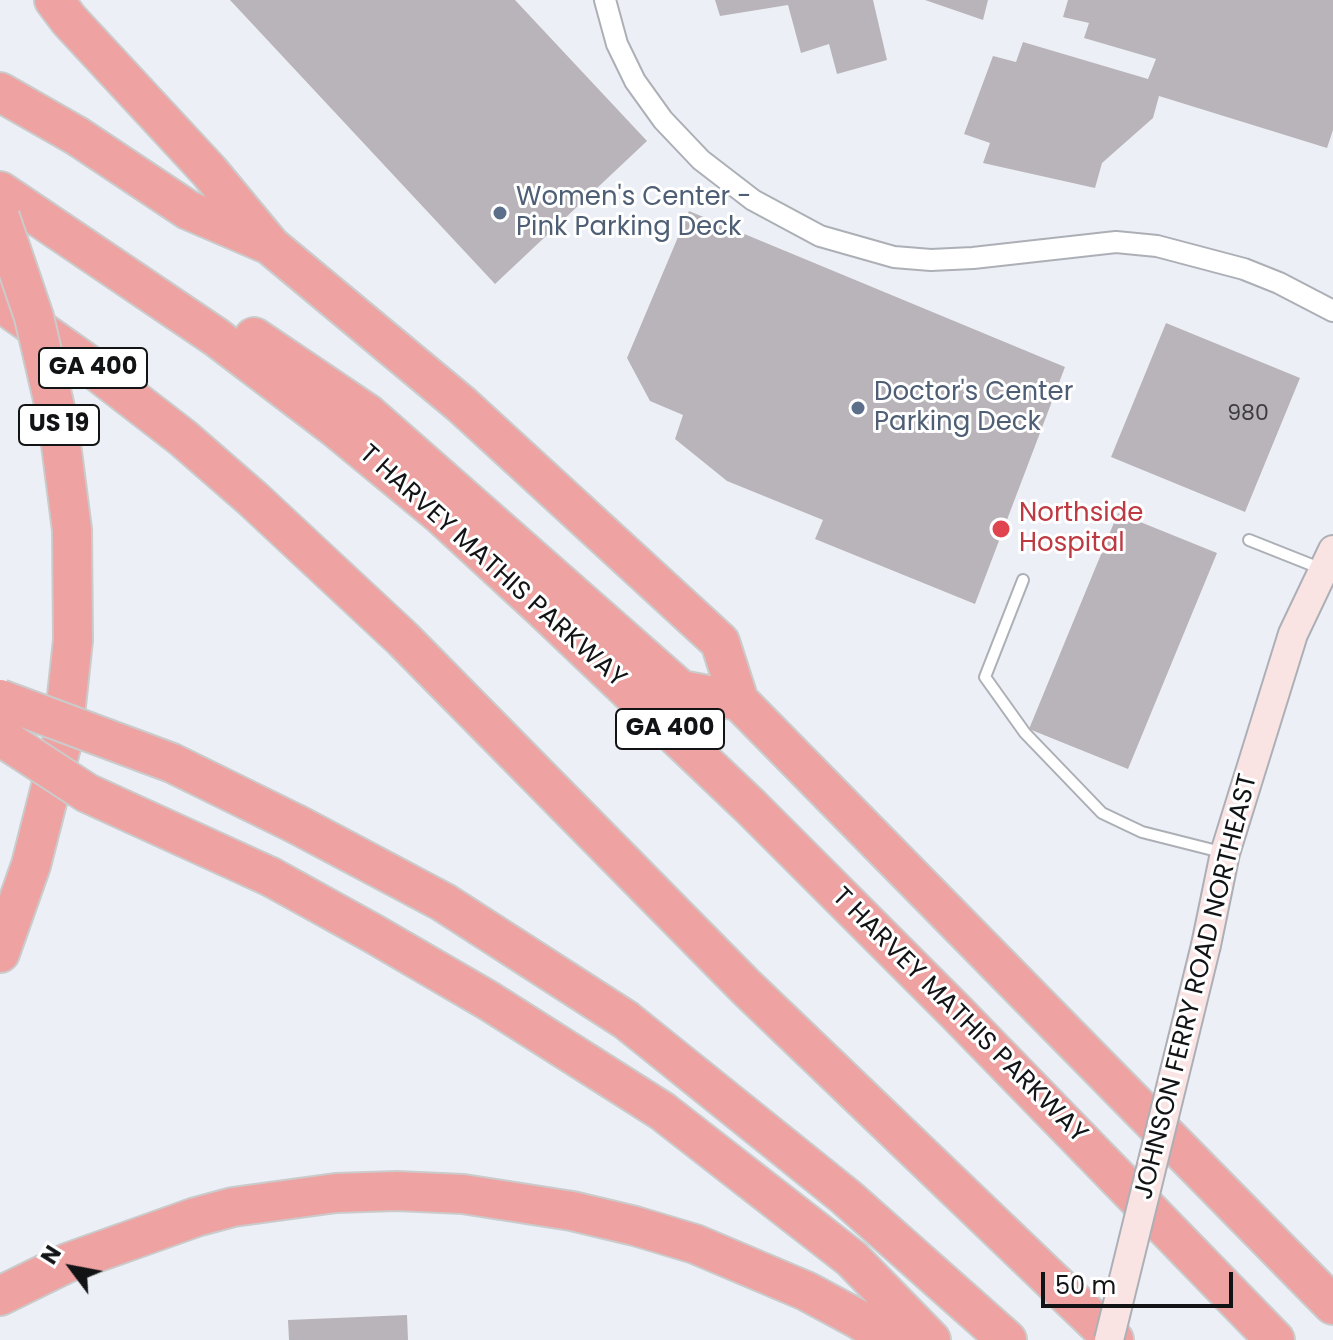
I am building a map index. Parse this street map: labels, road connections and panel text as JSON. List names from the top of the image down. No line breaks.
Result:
{"streets":{"highway":["GA 400","US 19","T HARVEY MATHIS PARKWAY"],"main road":["JOHNSON FERRY ROAD NORTHEAST"]},"crossings":[["GA 400","JOHNSON FERRY ROAD NORTHEAST"]],"places":["Women's Center - Pink Parking Deck","Doctor's Center Parking Deck","Northside Hospital"],"house_numbers":["980"],"scale_bar":"50 m","north":"top left"}
